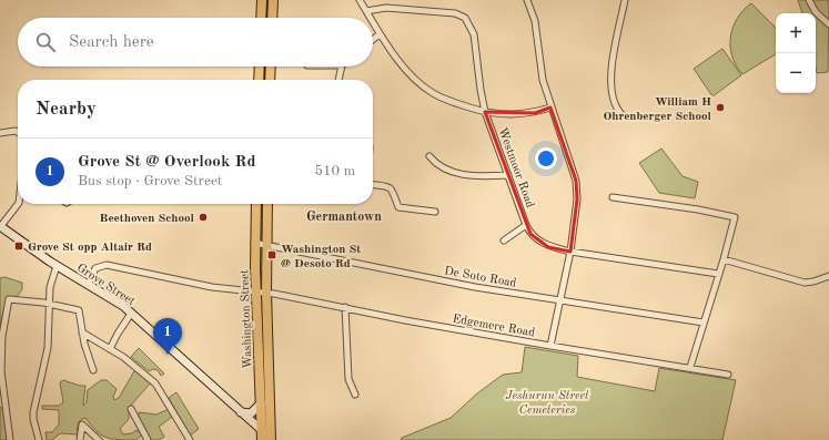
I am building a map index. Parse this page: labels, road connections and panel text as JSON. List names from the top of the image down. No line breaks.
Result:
{"streets":{"main road":["Grove Street","Washington Street"],"street":["Westmoor Road","De Soto Road","Edgemere Road"]},"crossings":[["De Soto Road","Washington Street"],["Grove Street","Washington Street"],["Grove Street","Edgemere Road"],["Washington Street","Edgemere Road"]],"districts":["Germantown"],"parks":["Jeshurun Street Cemeteries"],"places":{"other":["William H Ohrenberger School","Beethoven School"],"transit":["Grove St opp Altair Rd","Washington St @ Desoto Rd"]},"page":{"map_buttons":["+","−"],"search":"Search here","heading":"Nearby","list":[{"mark":"1","name":"Grove St @ Overlook Rd","note":"Bus stop · Grove Street","value":"510 m"}],"pins":"1"}}
